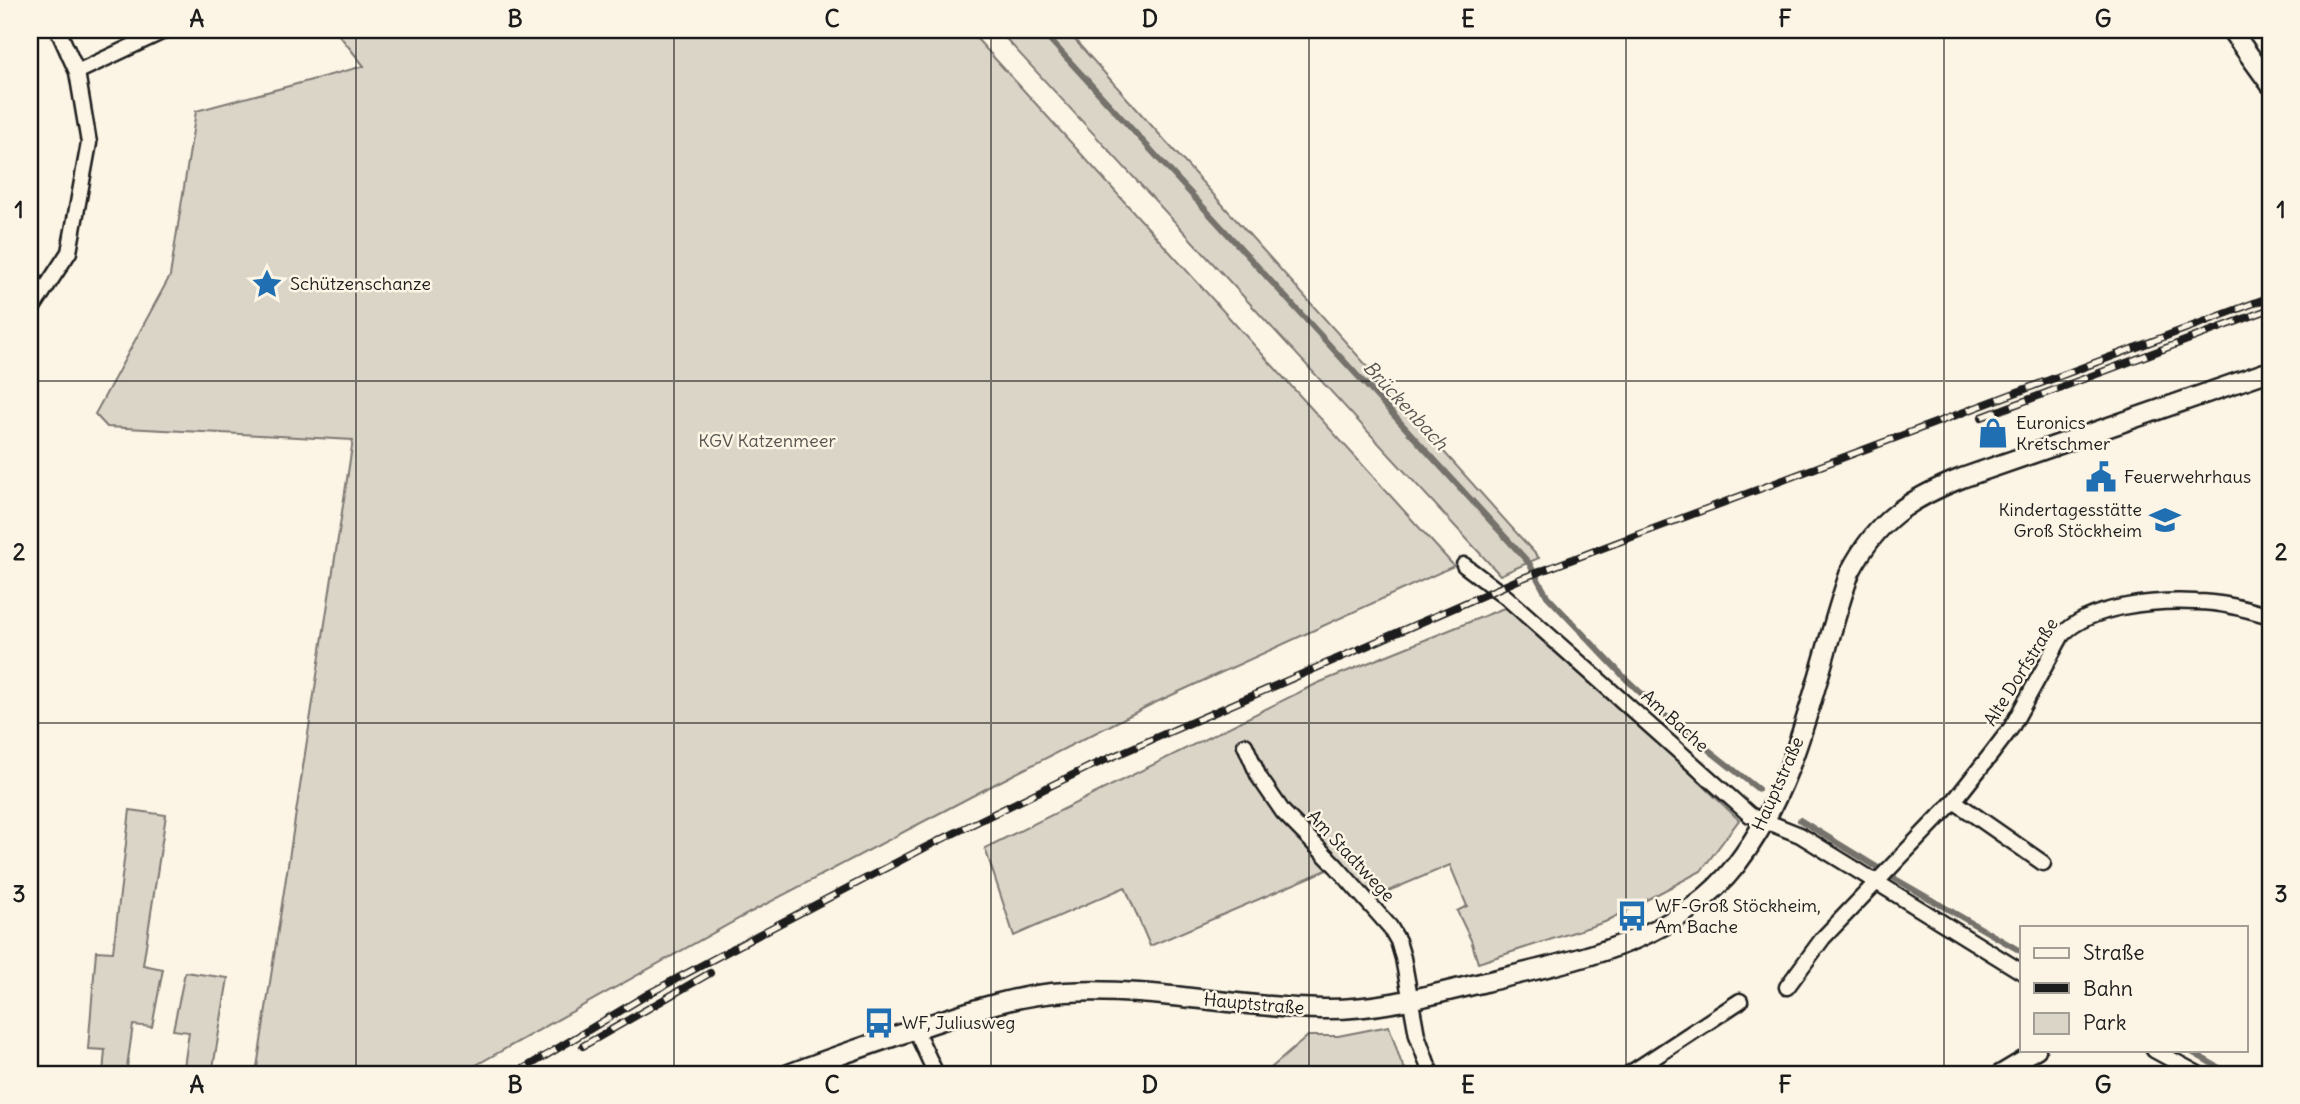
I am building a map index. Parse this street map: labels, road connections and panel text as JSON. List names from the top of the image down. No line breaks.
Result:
{"streets":{"street":["Alte Dorfstraße","Am Bache","Hauptstraße","Am Stadtwege"]},"crossings":[["Alte Dorfstraße","Am Bache"],["Am Bache","Hauptstraße"],["Hauptstraße","Am Stadtwege"]],"water":["Brückenbach"],"parks":["KGV Katzenmeer"],"places":{"place":["Schützenschanze"],"shop":["Euronics Kretschmer"],"public building":["Feuerwehrhaus"],"school or university":["Kindertagesstätte Groß Stöckheim"],"bus stop":["WF-Groß Stöckheim, Am Bache","WF, Juliusweg"]},"legend":["Straße","Bahn","Park"],"grid":{"columns":["A","B","C","D","E","F","G"],"rows":["1","2","3"]}}
